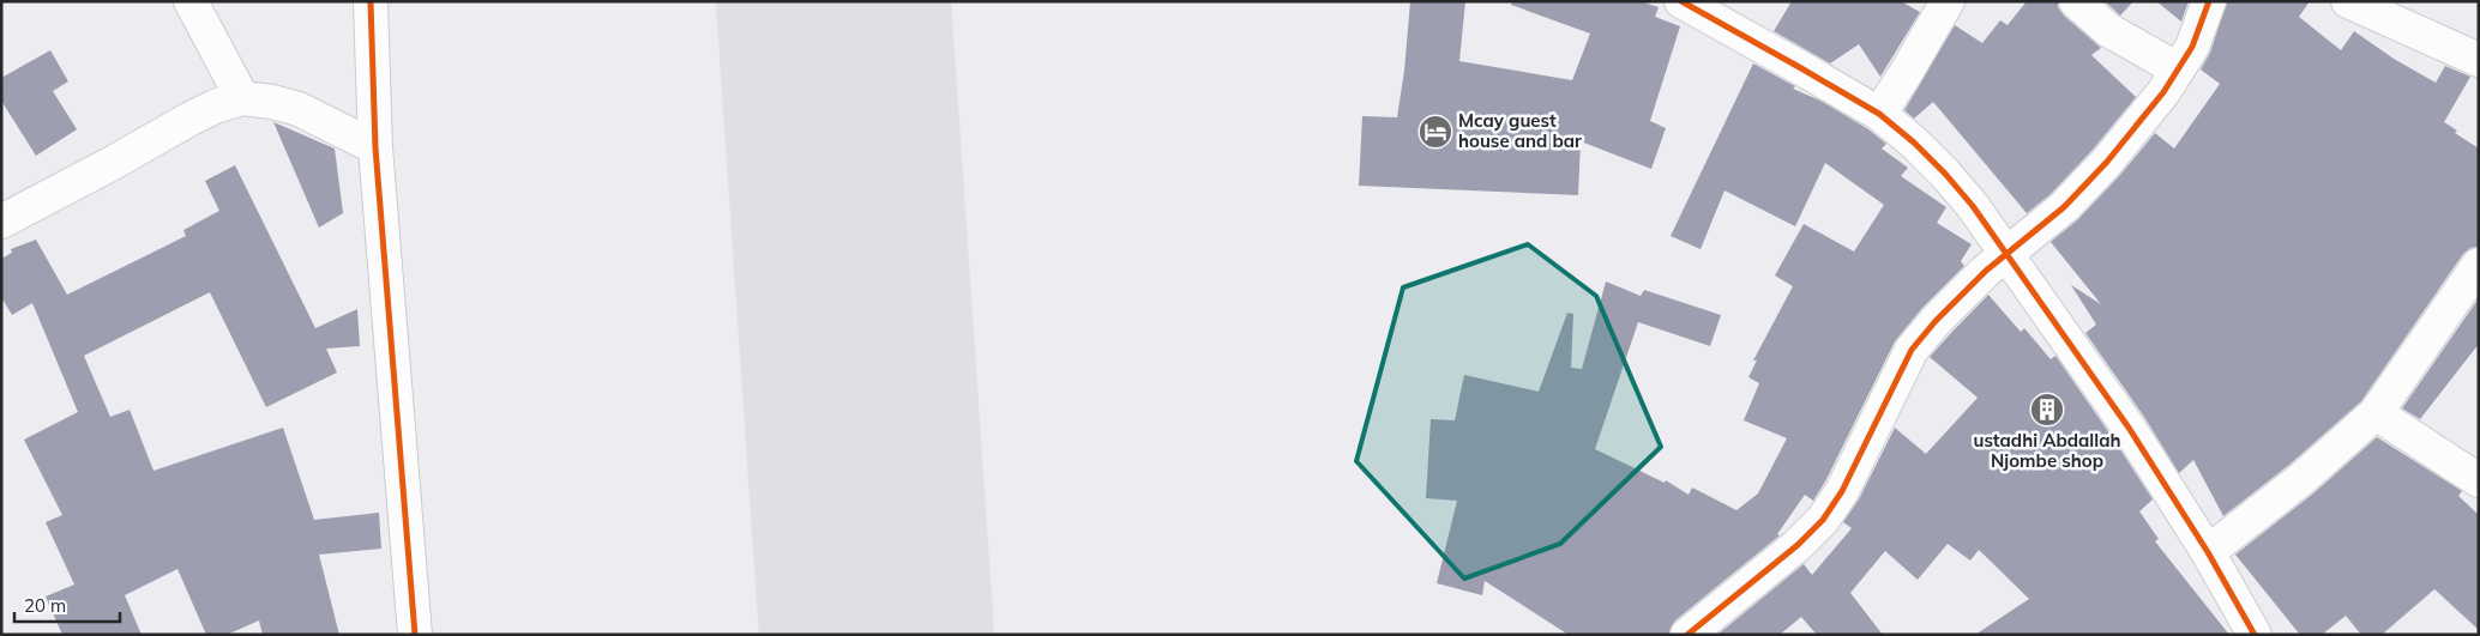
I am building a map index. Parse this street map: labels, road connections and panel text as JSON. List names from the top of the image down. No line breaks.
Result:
{"places":{"hotel":["Mcay guest house and bar"],"building":["ustadhi Abdallah Njombe shop"]},"scale_bar":"20 m"}
